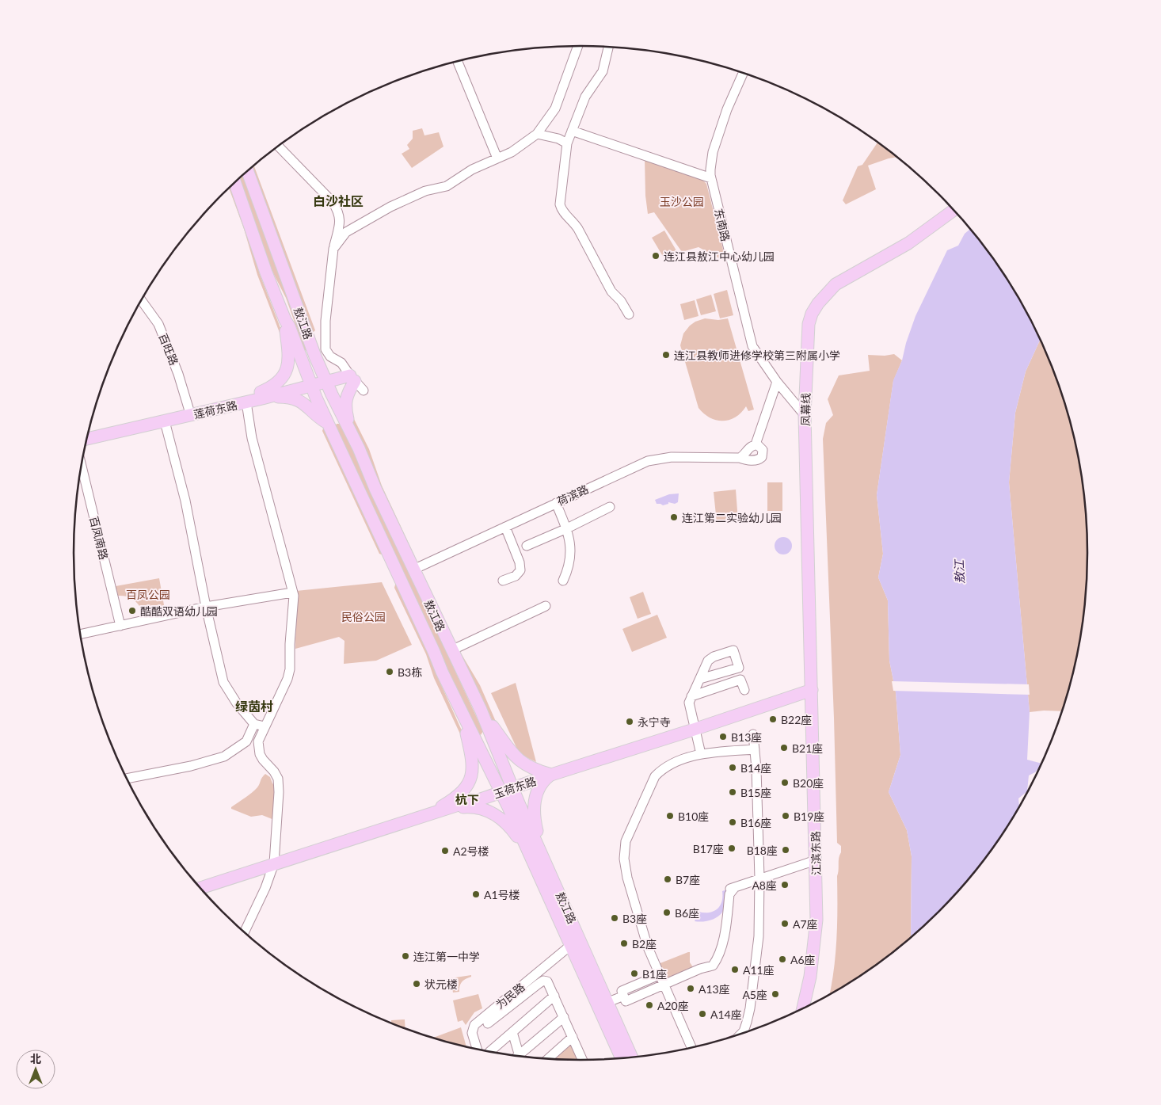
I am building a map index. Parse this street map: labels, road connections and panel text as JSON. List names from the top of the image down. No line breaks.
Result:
{"streets":{"main road":["敖江路","莲荷东路","凤幕线","玉荷东路","江滨东路"],"street":["东南路","百旺路","荷滨路","百凤南路","为民路"]},"crossings":[["东南路","凤幕线"],["敖江路","莲荷东路"],["敖江路","荷滨路"],["敖江路","玉荷东路"],["敖江路","为民路"],["百旺路","莲荷东路"],["凤幕线","玉荷东路"],["凤幕线","江滨东路"],["玉荷东路","江滨东路"]],"districts":["白沙社区","绿茵村","杭下"],"water":["敖江"],"parks":["玉沙公园","百凤公园","民俗公园"],"places":["连江县敖江中心幼儿园","连江县教师进修学校第三附属小学","连江第二实验幼儿园","酷酷双语幼儿园","B3栋","B22座","永宁寺","B13座","B21座","B14座","B20座","B15座","B10座","B19座","B16座","B17座","B18座","A2号楼","B7座","A8座","A1号楼","B6座","B3座","A7座","B2座","连江第一中学","A6座","A11座","B1座","状元楼","A13座","A5座","A20座","A14座"],"north":"top"}
